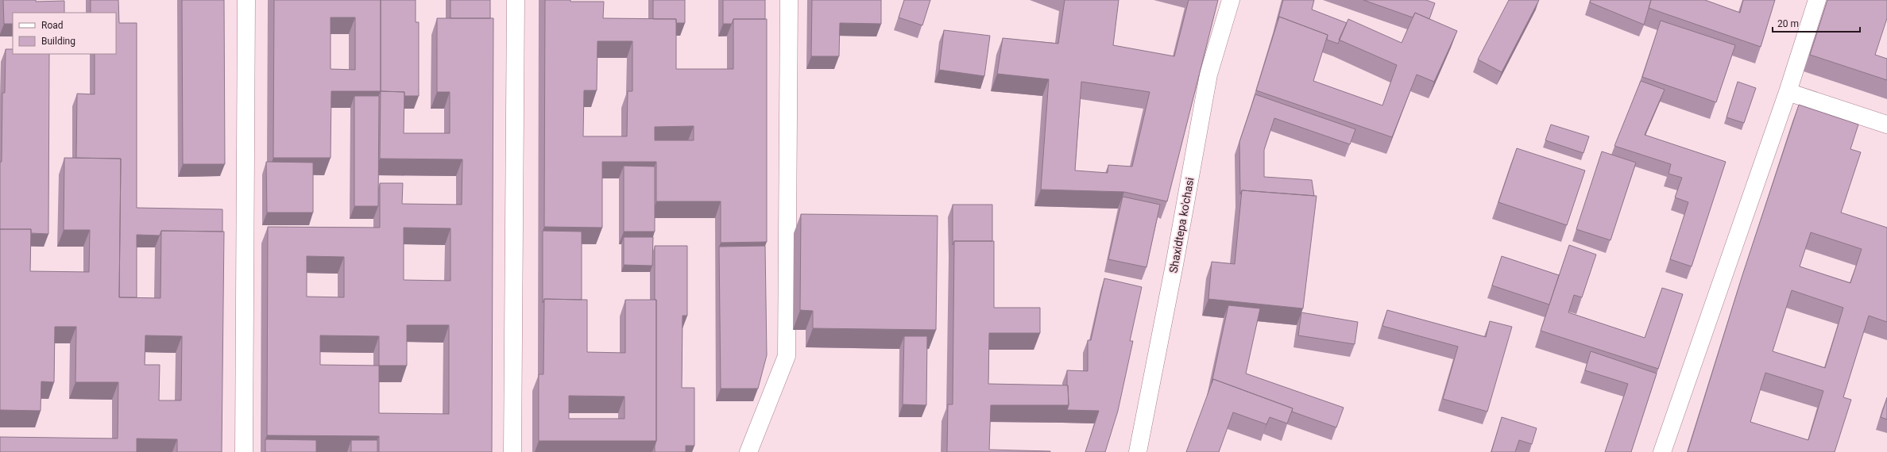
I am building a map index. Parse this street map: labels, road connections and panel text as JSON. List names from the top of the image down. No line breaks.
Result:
{"streets":{"street":["Shaxidtepa ko'chasi"]},"legend":["Road","Building"],"scale_bar":"20 m"}
